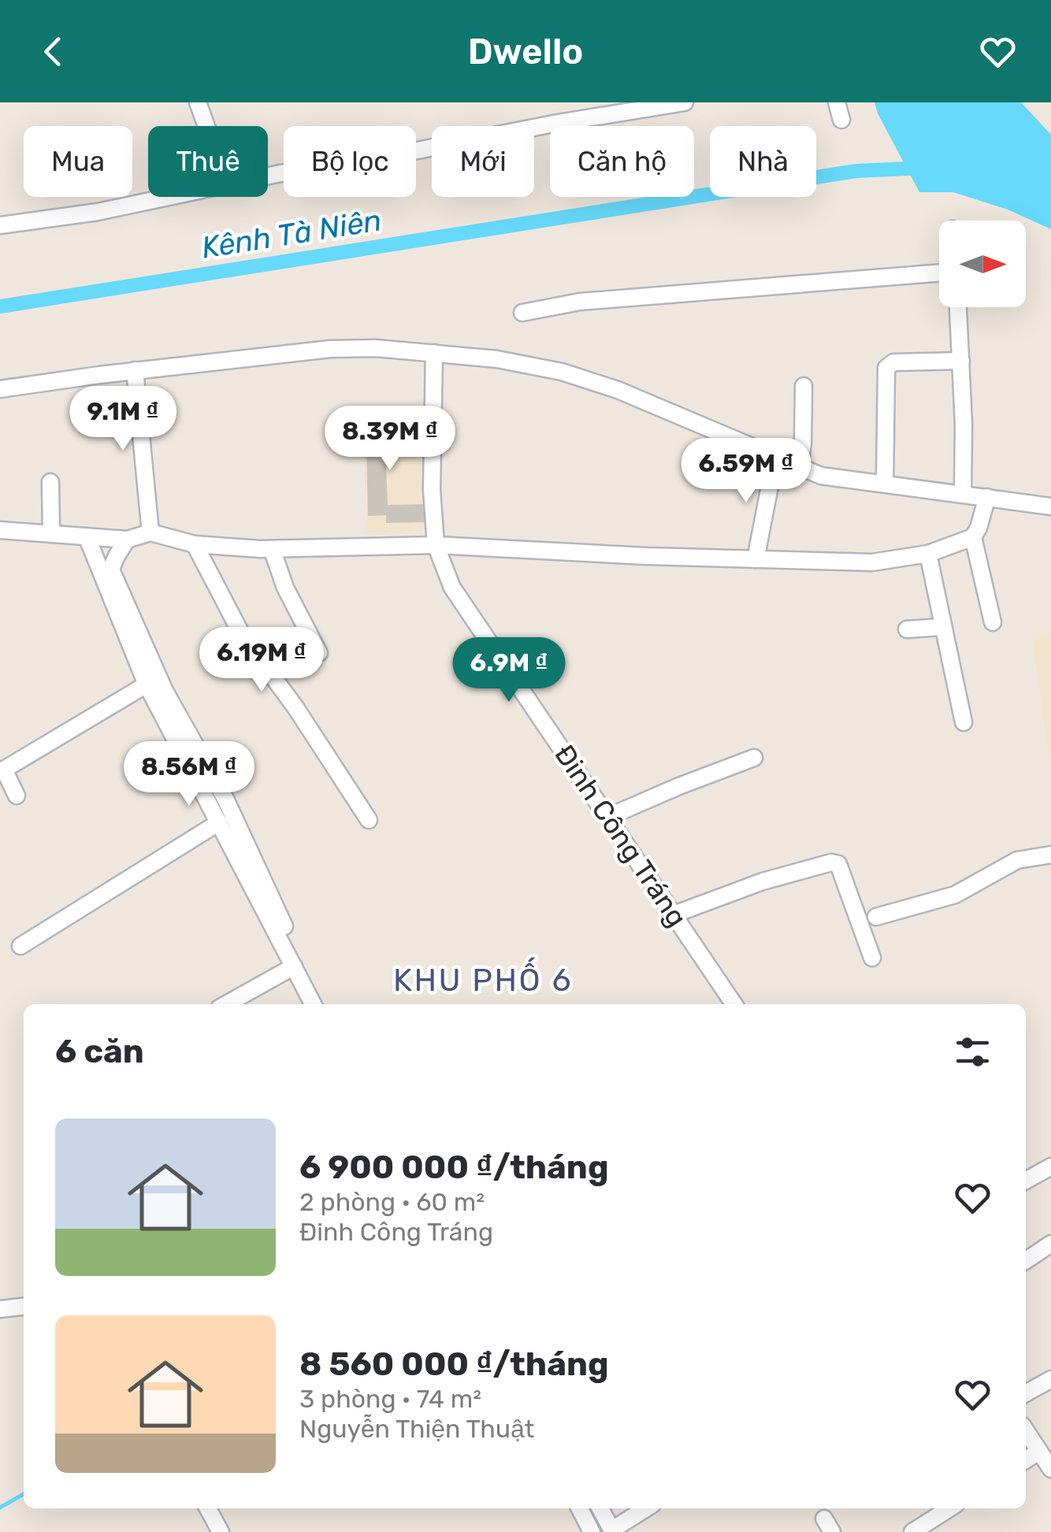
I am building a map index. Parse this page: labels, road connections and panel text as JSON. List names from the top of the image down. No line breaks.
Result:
{"streets":{"street":["Đinh Công Tráng"]},"districts":["KHU PHỐ 6"],"water":["Kênh Tà Niên"],"north":"right","page":{"header":"Dwello","chip":["Mua","Thuê","Bộ lọc","Mới","Căn hộ","Nhà"],"price":["9.1M ₫","8.39M ₫","6.59M ₫","6.19M ₫","6.9M ₫","8.56M ₫"],"heading":"6 căn","list":[{"name":"6 900 000 ₫/tháng","note":"2 phòng · 60 m² · Đinh Công Tráng"},{"name":"8 560 000 ₫/tháng","note":"3 phòng · 74 m² · Nguyễn Thiện Thuật"}]}}
